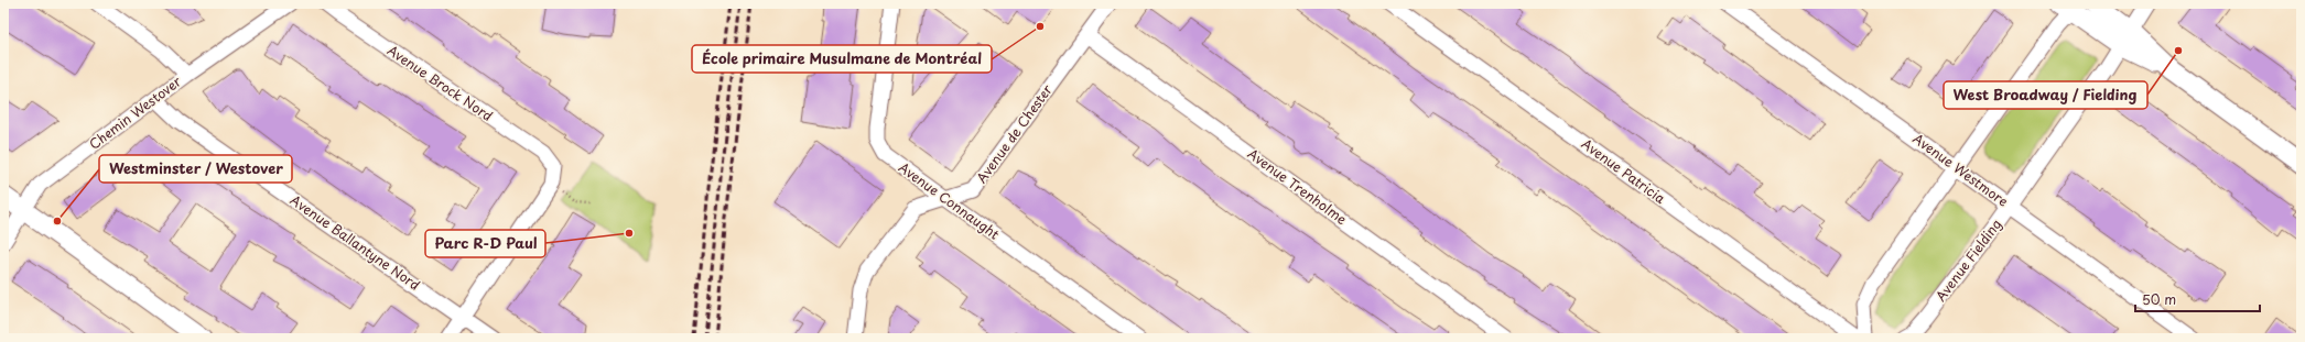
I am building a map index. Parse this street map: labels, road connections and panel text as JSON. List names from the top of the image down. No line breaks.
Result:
{"streets":{"street":["Avenue Brock Nord","Chemin Westover","Avenue de Chester","Avenue Westmore","Avenue Patricia","Avenue Trenholme","Avenue Connaught","Avenue Ballantyne Nord","Avenue Fielding"]},"crossings":[["Chemin Westover","Avenue Ballantyne Nord"],["Avenue de Chester","Avenue Trenholme"],["Avenue de Chester","Avenue Connaught"],["Avenue Westmore","Avenue Fielding"]],"places":["École primaire Musulmane de Montréal","West Broadway / Fielding","Westminster / Westover","Parc R-D Paul"],"scale_bar":"50 m"}
